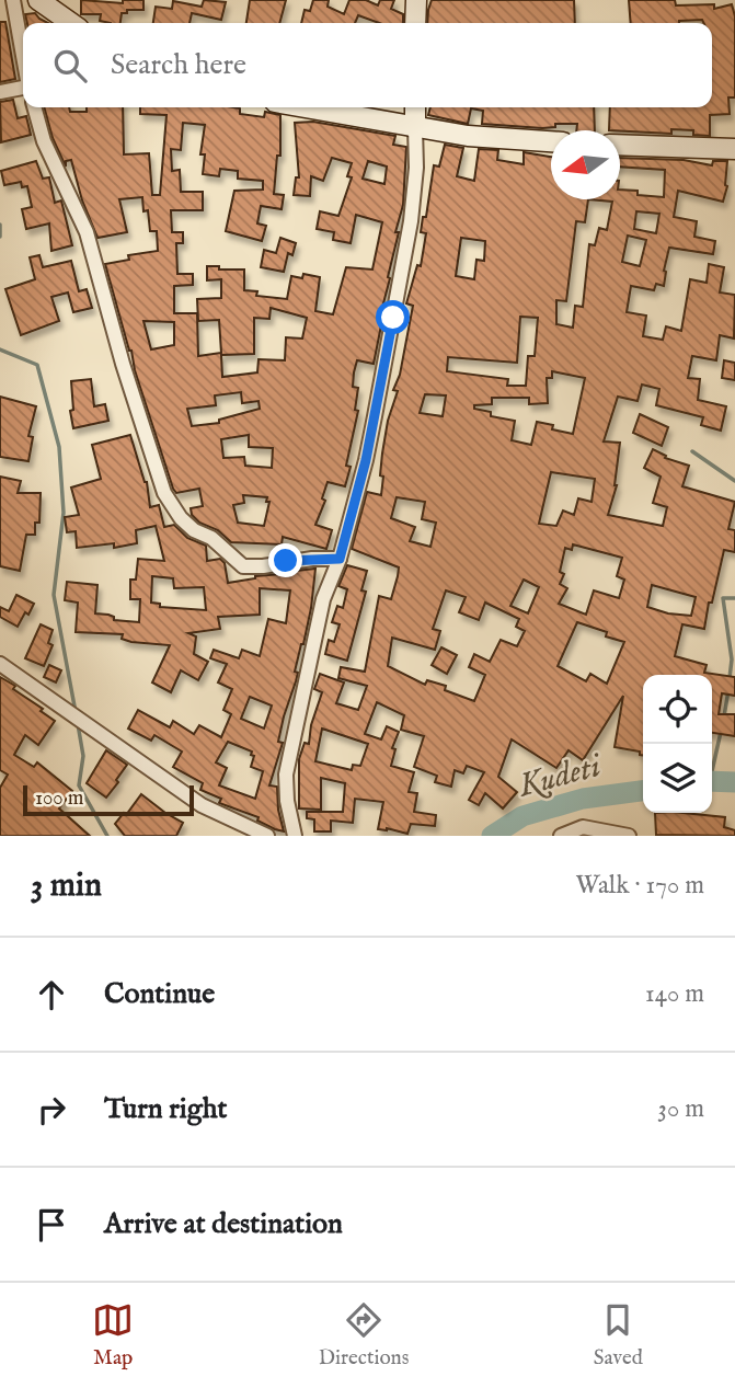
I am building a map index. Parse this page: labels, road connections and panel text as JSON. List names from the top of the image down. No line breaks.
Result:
{"water":["Kudeti"],"scale_bar":"100 m","north":"left","page":{"search":"Search here","scale":"100 m","heading":["3 min","Walk · 170 m"],"list":[["Continue","140 m"],["Turn right","30 m"],"Arrive at destination"],"nav":["Map","Directions","Saved"]}}
